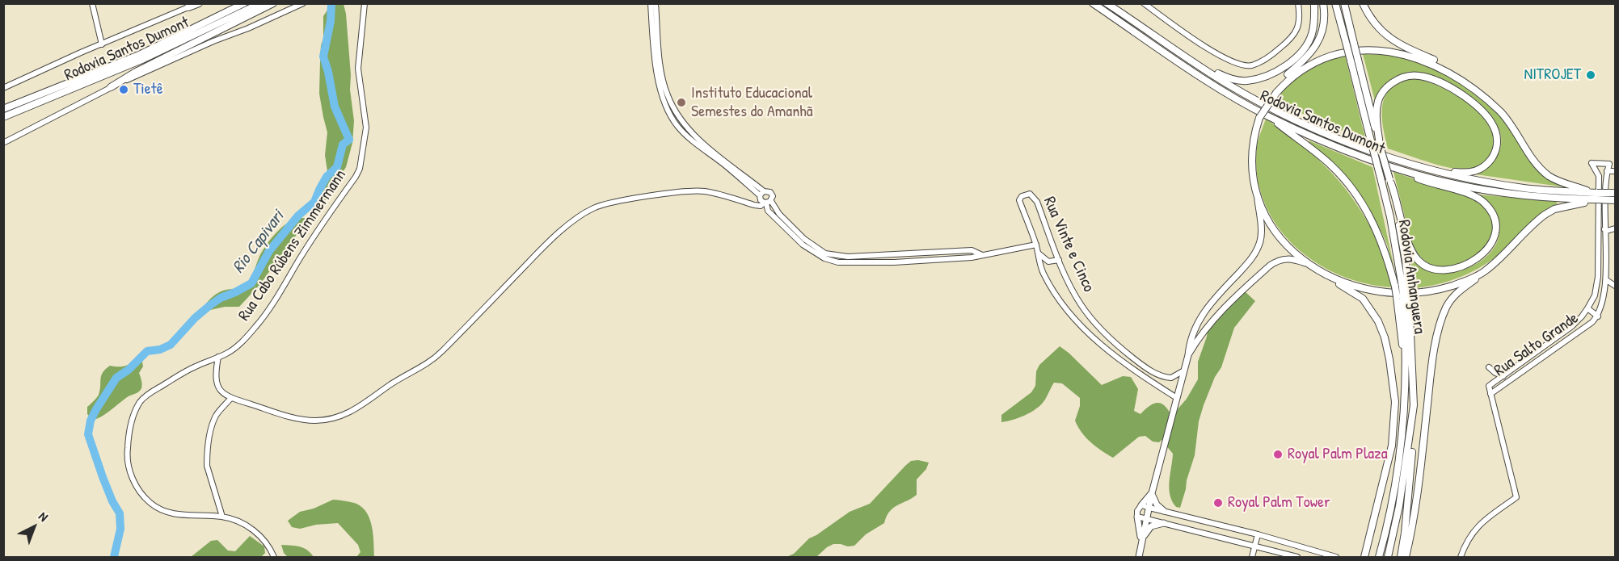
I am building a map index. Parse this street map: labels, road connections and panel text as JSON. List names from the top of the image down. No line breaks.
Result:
{"streets":{"highway":["Rodovia Santos Dumont","Rodovia Anhanguera"],"street":["Rua Vinte e Cinco","Rua Cabo Rúbens Zimmermann","Rua Salto Grande"]},"water":["Rio Capivari"],"places":["NITROJET","Tietê","Instituto Educacional Semestes do Amanhã","Royal Palm Plaza","Royal Palm Tower"],"north":"top right"}
